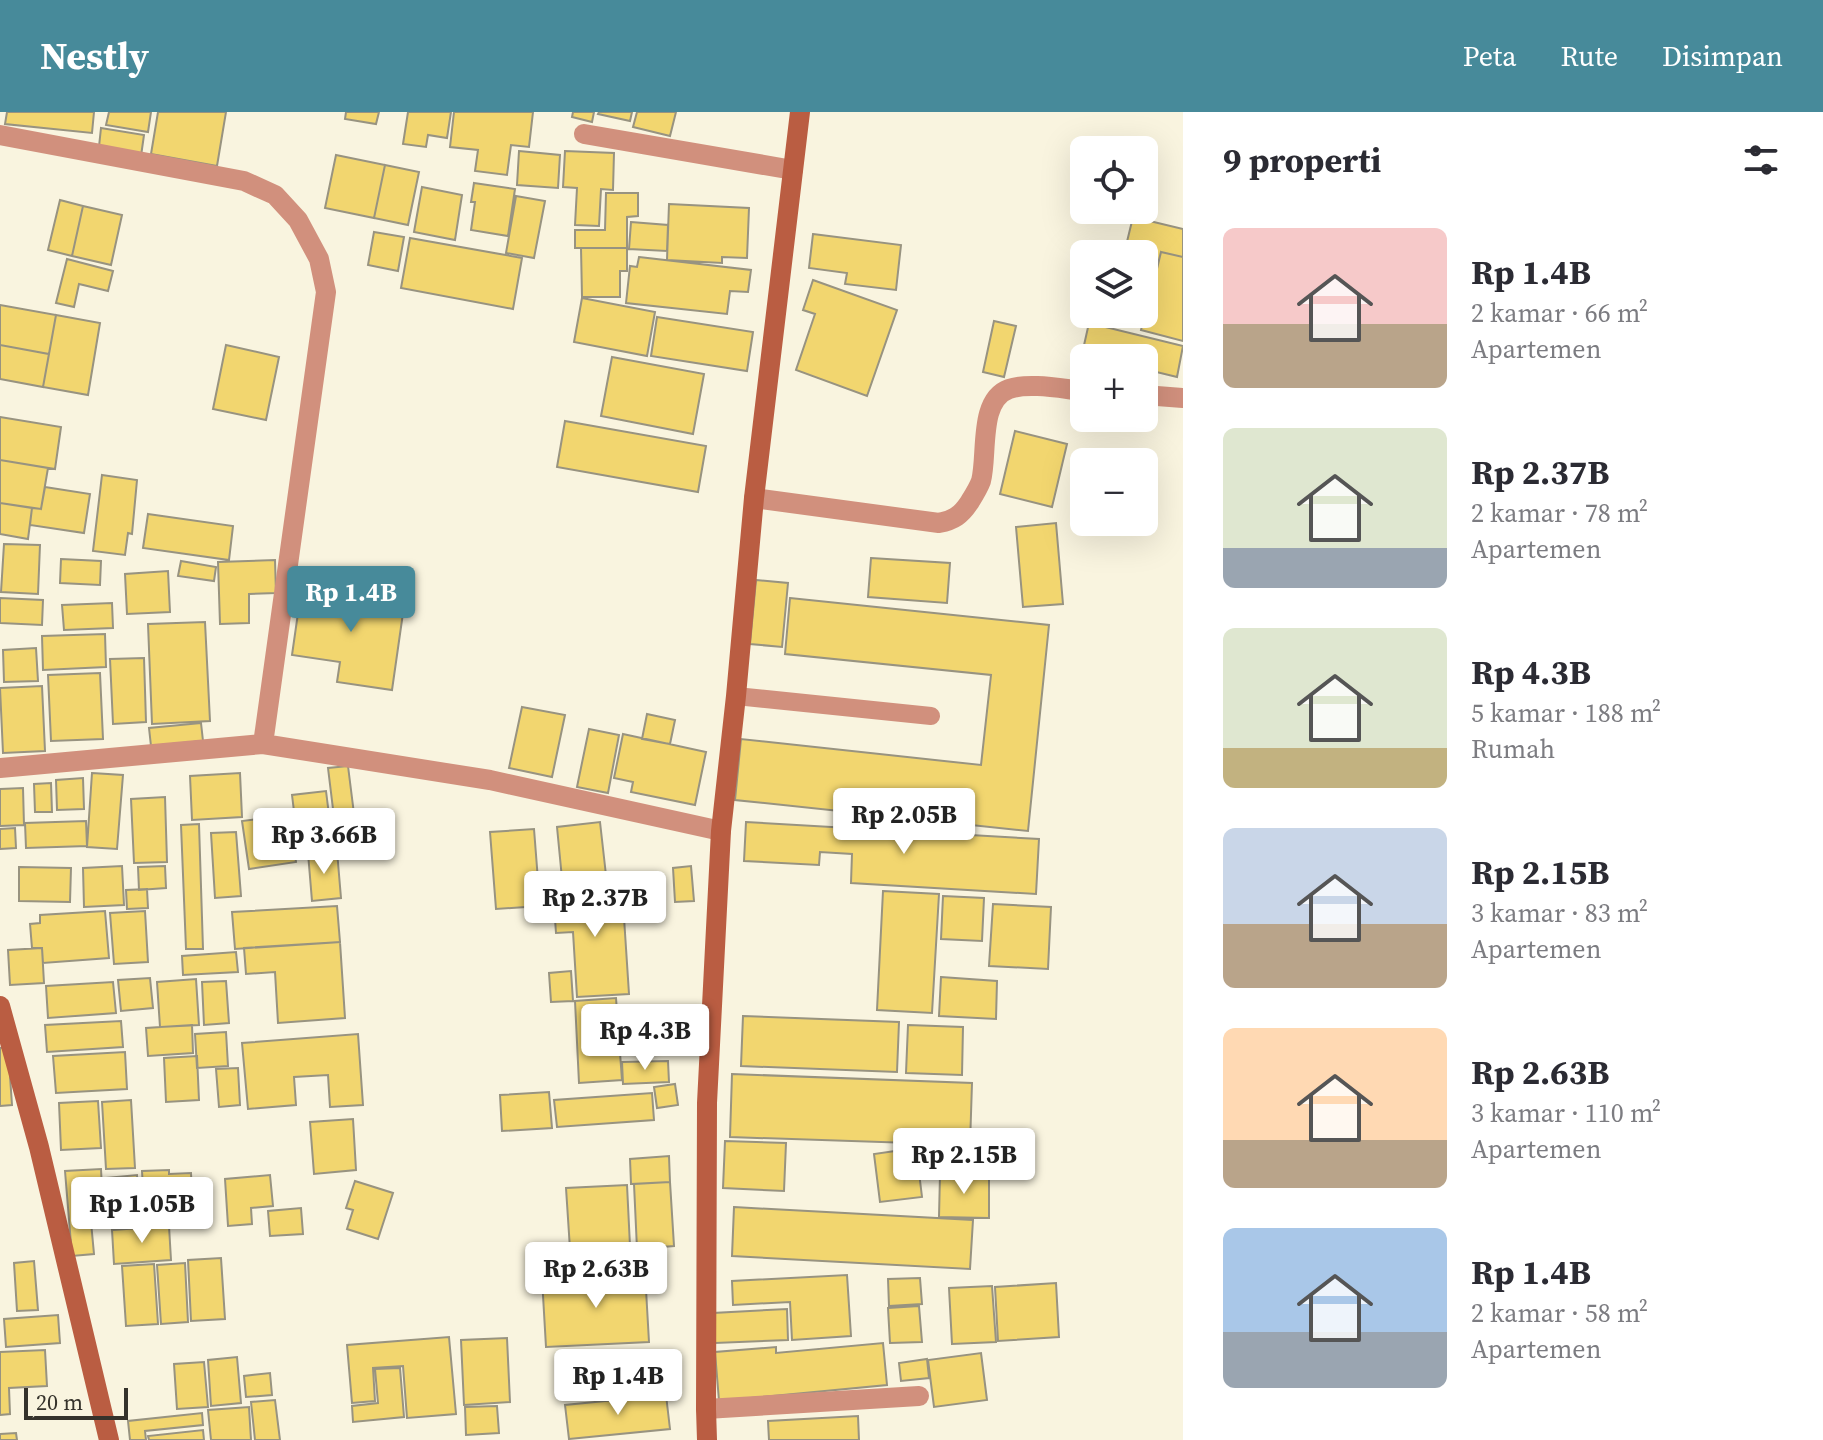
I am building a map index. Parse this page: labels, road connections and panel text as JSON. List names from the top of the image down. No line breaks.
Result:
{"scale_bar":"20 m","page":{"header":"Nestly","nav":["Peta","Rute","Disimpan"],"heading":"9 properti","map_buttons":["+","−"],"list":[{"name":"Rp 1.4B","note":"2 kamar · 66 m² · Apartemen"},{"name":"Rp 2.37B","note":"2 kamar · 78 m² · Apartemen"},{"name":"Rp 4.3B","note":"5 kamar · 188 m² · Rumah"},{"name":"Rp 2.15B","note":"3 kamar · 83 m² · Apartemen"},{"name":"Rp 2.63B","note":"3 kamar · 110 m² · Apartemen"},{"name":"Rp 1.4B","note":"2 kamar · 58 m² · Apartemen"}],"price":["Rp 1.4B","Rp 2.05B","Rp 3.66B","Rp 2.37B","Rp 4.3B","Rp 2.15B","Rp 1.05B","Rp 2.63B","Rp 1.4B"],"scale":"20 m"}}
